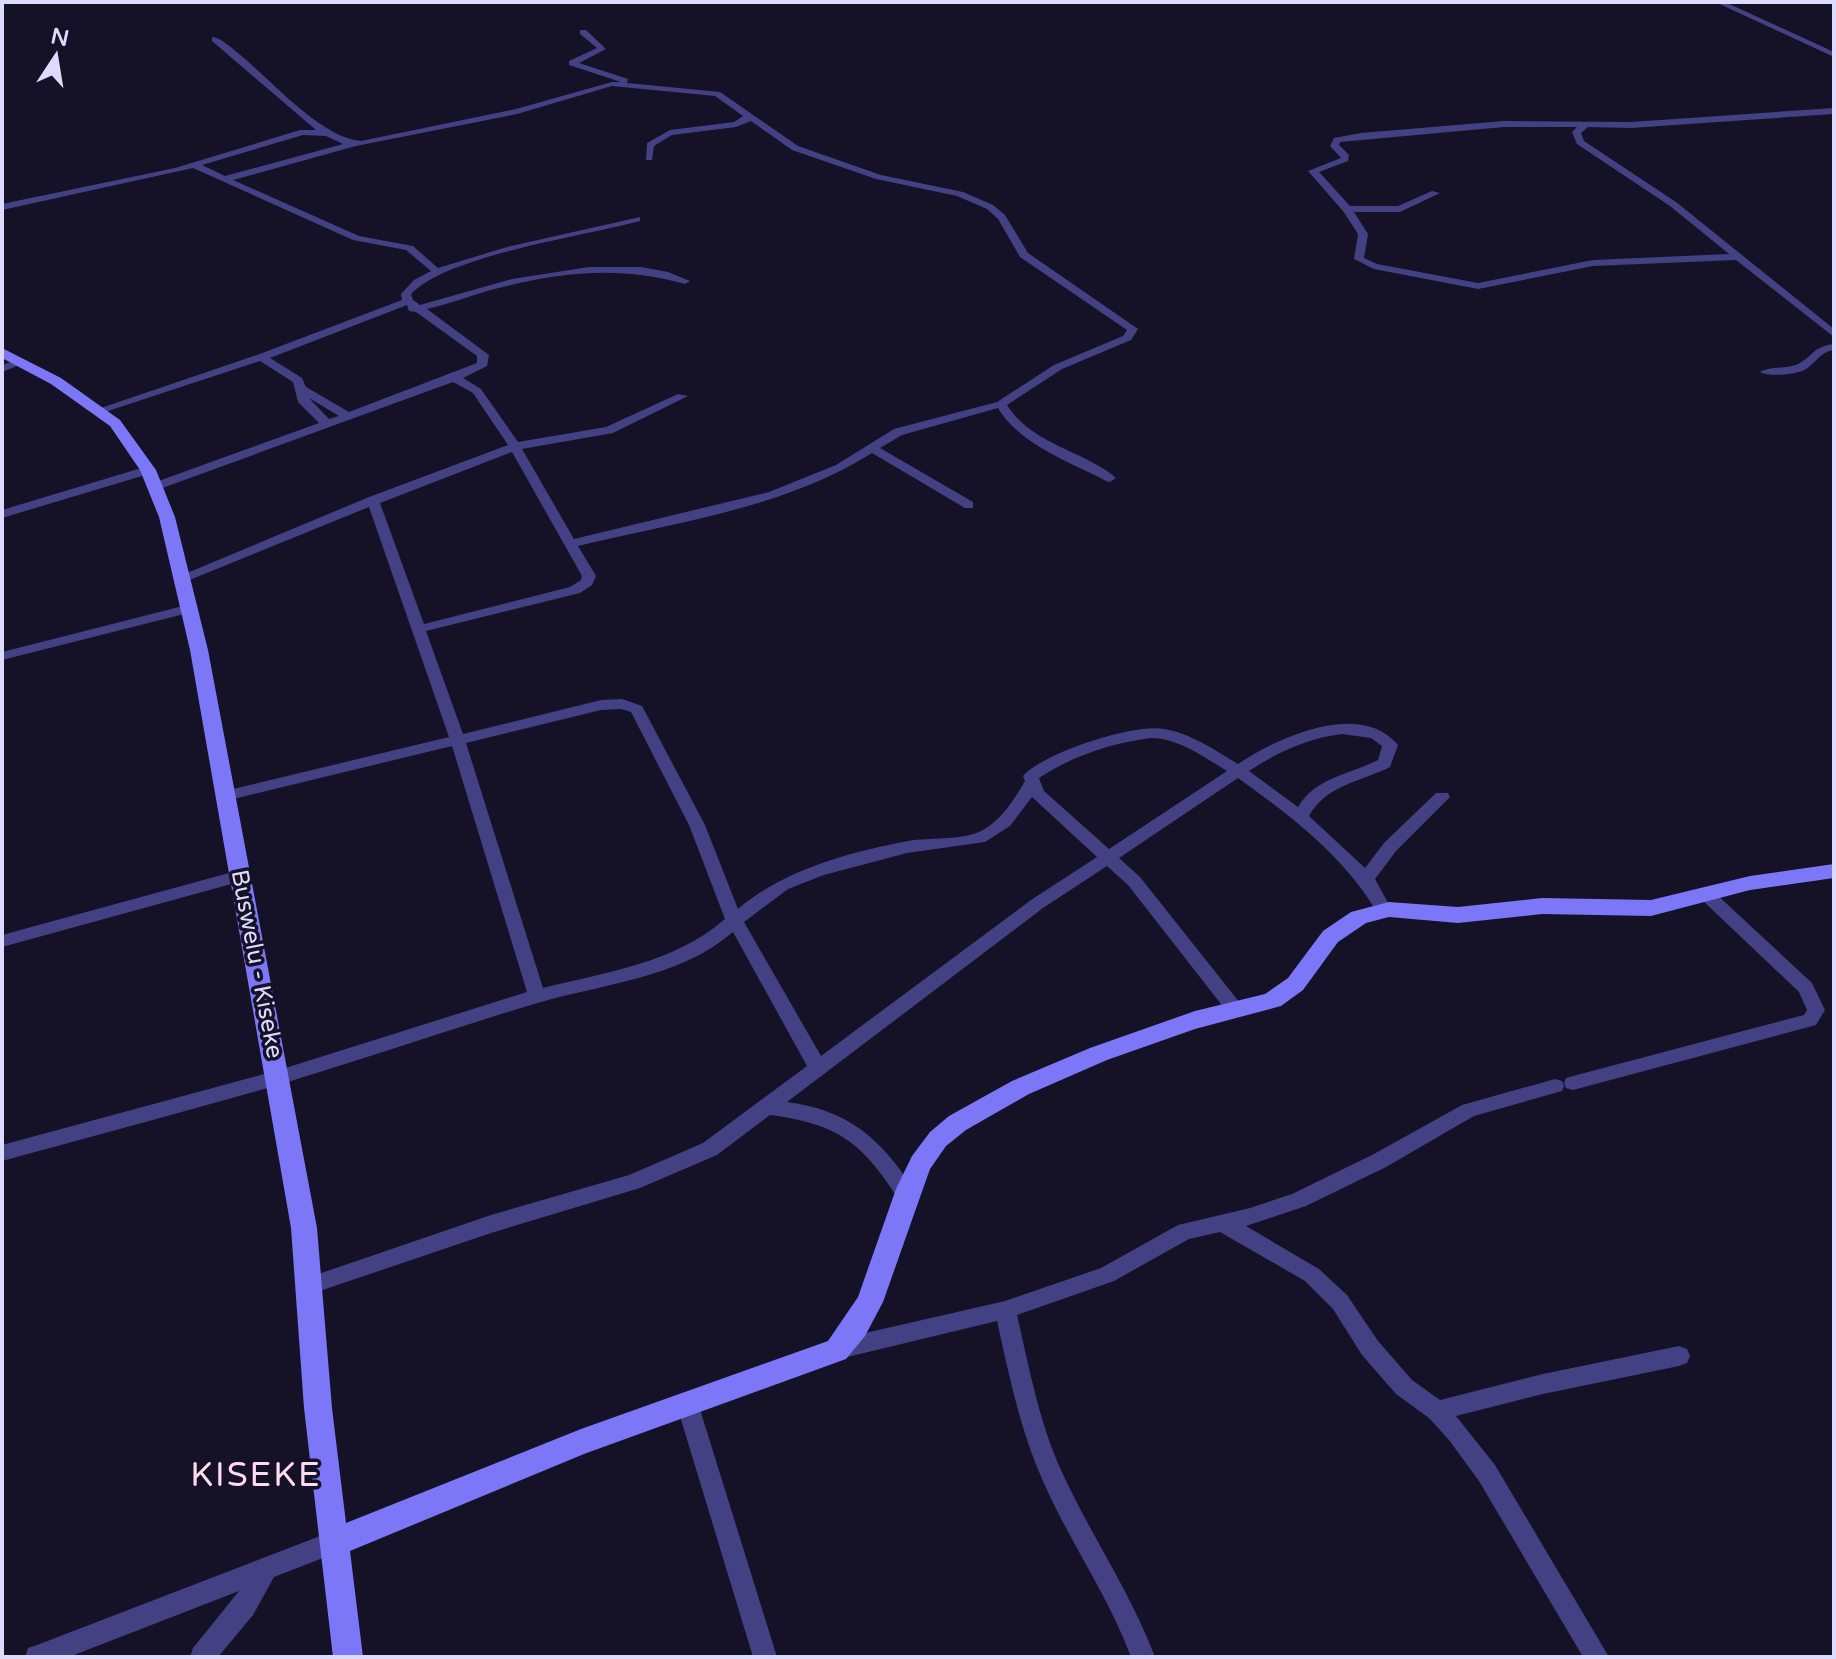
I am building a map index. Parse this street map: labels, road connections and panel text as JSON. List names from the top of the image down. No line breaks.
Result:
{"streets":{"main road":["Buswelu - Kiseke"]},"districts":["KISEKE"],"north":"top"}
